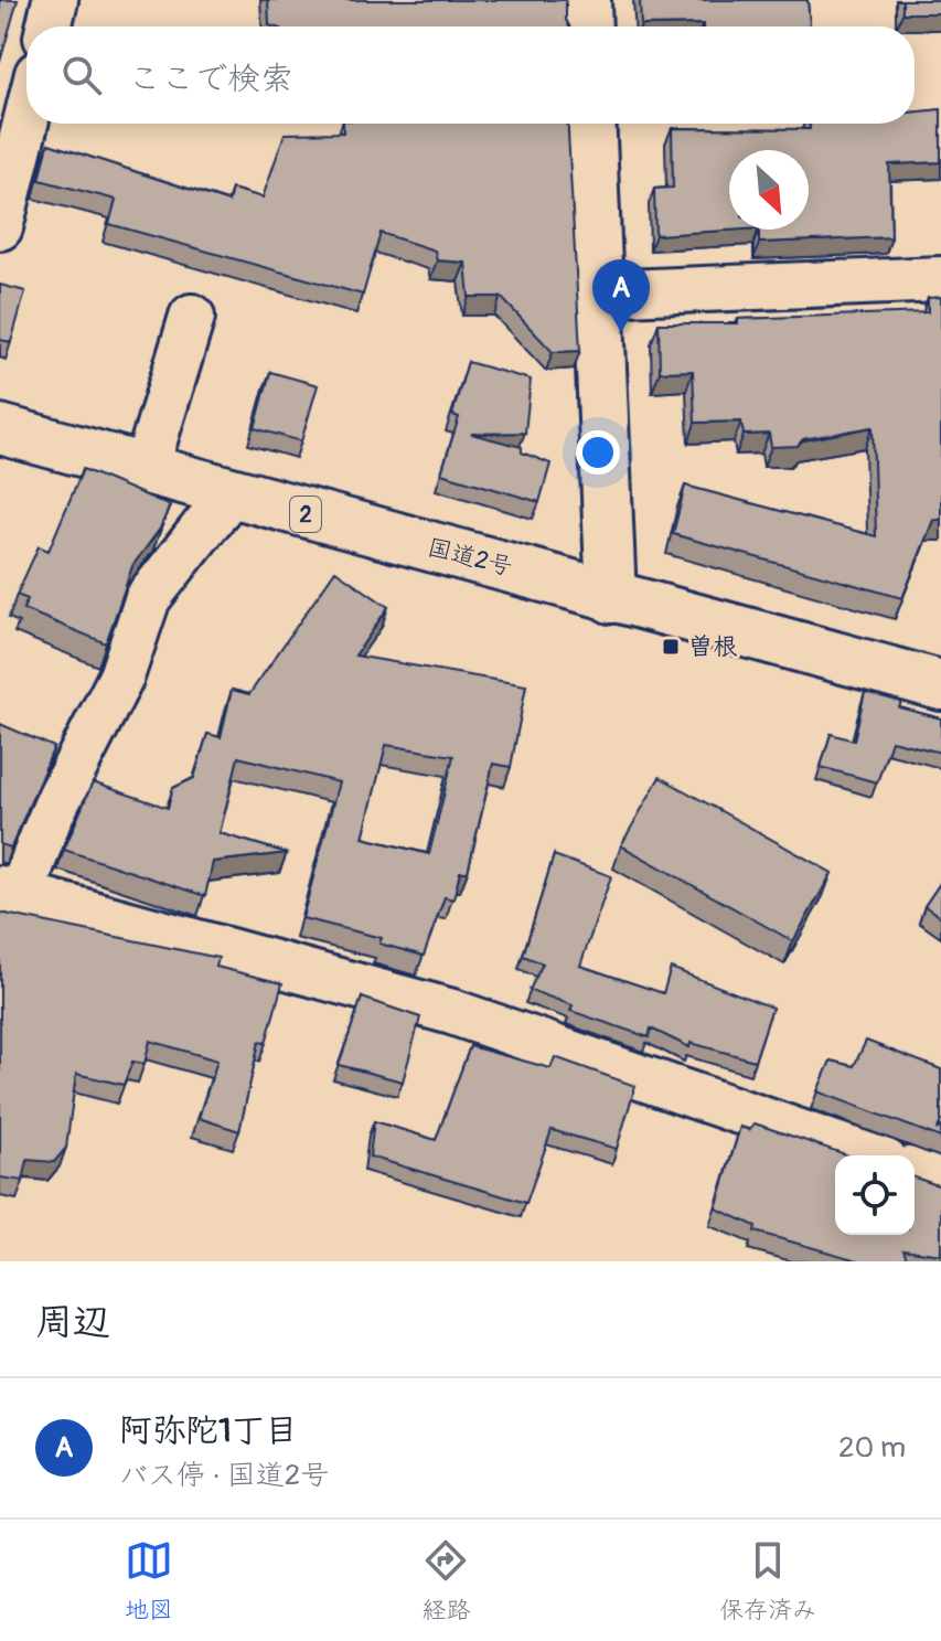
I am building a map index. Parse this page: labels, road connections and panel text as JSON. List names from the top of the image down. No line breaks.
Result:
{"streets":{"main road":["2","国道2号"]},"places":{"transit":["曽根"]},"north":"bottom right","page":{"search":"ここで検索","pins":"A","heading":"周辺","list":[{"mark":"A","name":"阿弥陀1丁目","note":"バス停 · 国道2号","value":"20 m"}],"nav":["地図","経路","保存済み"]}}
